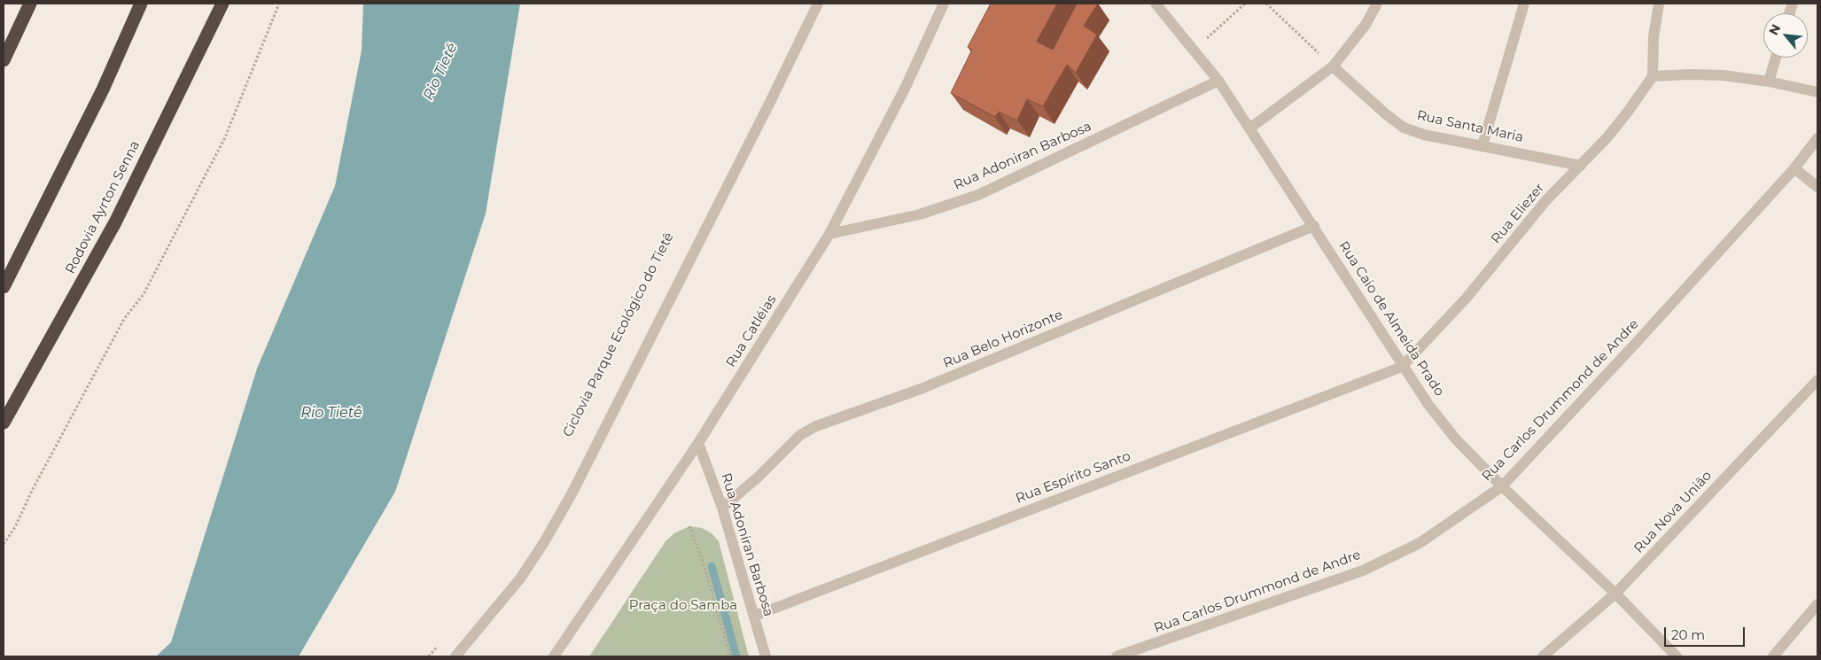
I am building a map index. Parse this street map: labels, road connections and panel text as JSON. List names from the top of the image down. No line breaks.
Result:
{"streets":{"highway":["Rodovia Ayrton Senna"],"street":["Rua Santa Maria","Rua Adoniran Barbosa","Rua Eliezer","Rua Caio de Almeida Prado","Rua Catléias","Rua Belo Horizonte","Rua Carlos Drummond de Andre","Rua Espírito Santo","Rua Nova União"]},"crossings":[["Rua Santa Maria","Rua Eliezer"],["Rua Adoniran Barbosa","Rua Caio de Almeida Prado"],["Rua Adoniran Barbosa","Rua Catléias"],["Rua Adoniran Barbosa","Rua Belo Horizonte"],["Rua Adoniran Barbosa","Rua Espírito Santo"],["Rua Eliezer","Rua Caio de Almeida Prado"],["Rua Eliezer","Rua Espírito Santo"],["Rua Caio de Almeida Prado","Rua Belo Horizonte"],["Rua Caio de Almeida Prado","Rua Carlos Drummond de Andre"],["Rua Caio de Almeida Prado","Rua Espírito Santo"],["Rua Caio de Almeida Prado","Rua Nova União"]],"water":["Rio Tietê"],"parks":["Praça do Samba"],"scale_bar":"20 m","north":"top left"}
